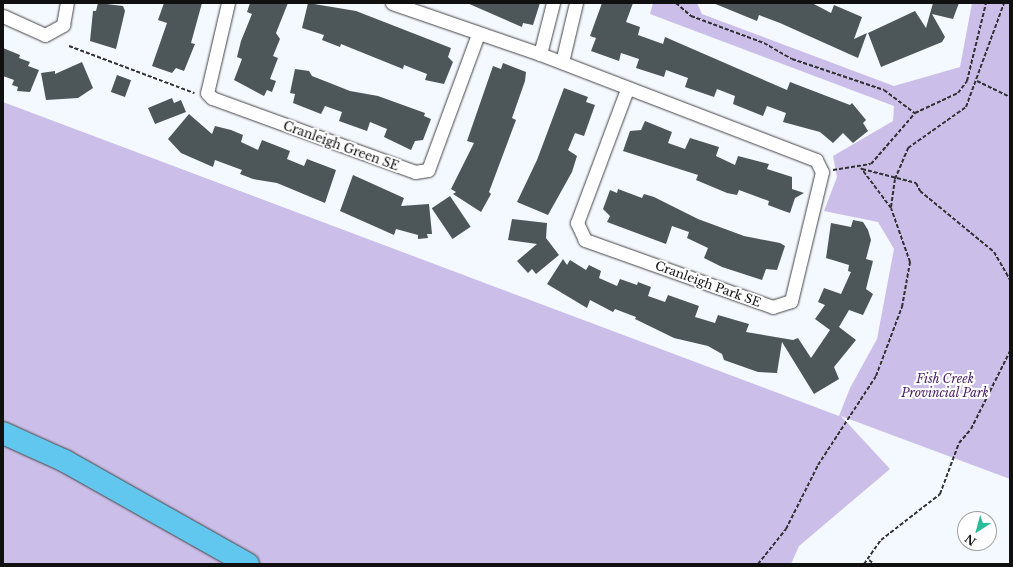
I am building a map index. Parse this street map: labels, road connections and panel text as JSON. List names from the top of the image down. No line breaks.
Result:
{"streets":{"street":["Cranleigh Green SE","Cranleigh Park SE"]},"parks":["Fish Creek Provincial Park"],"north":"bottom left"}
